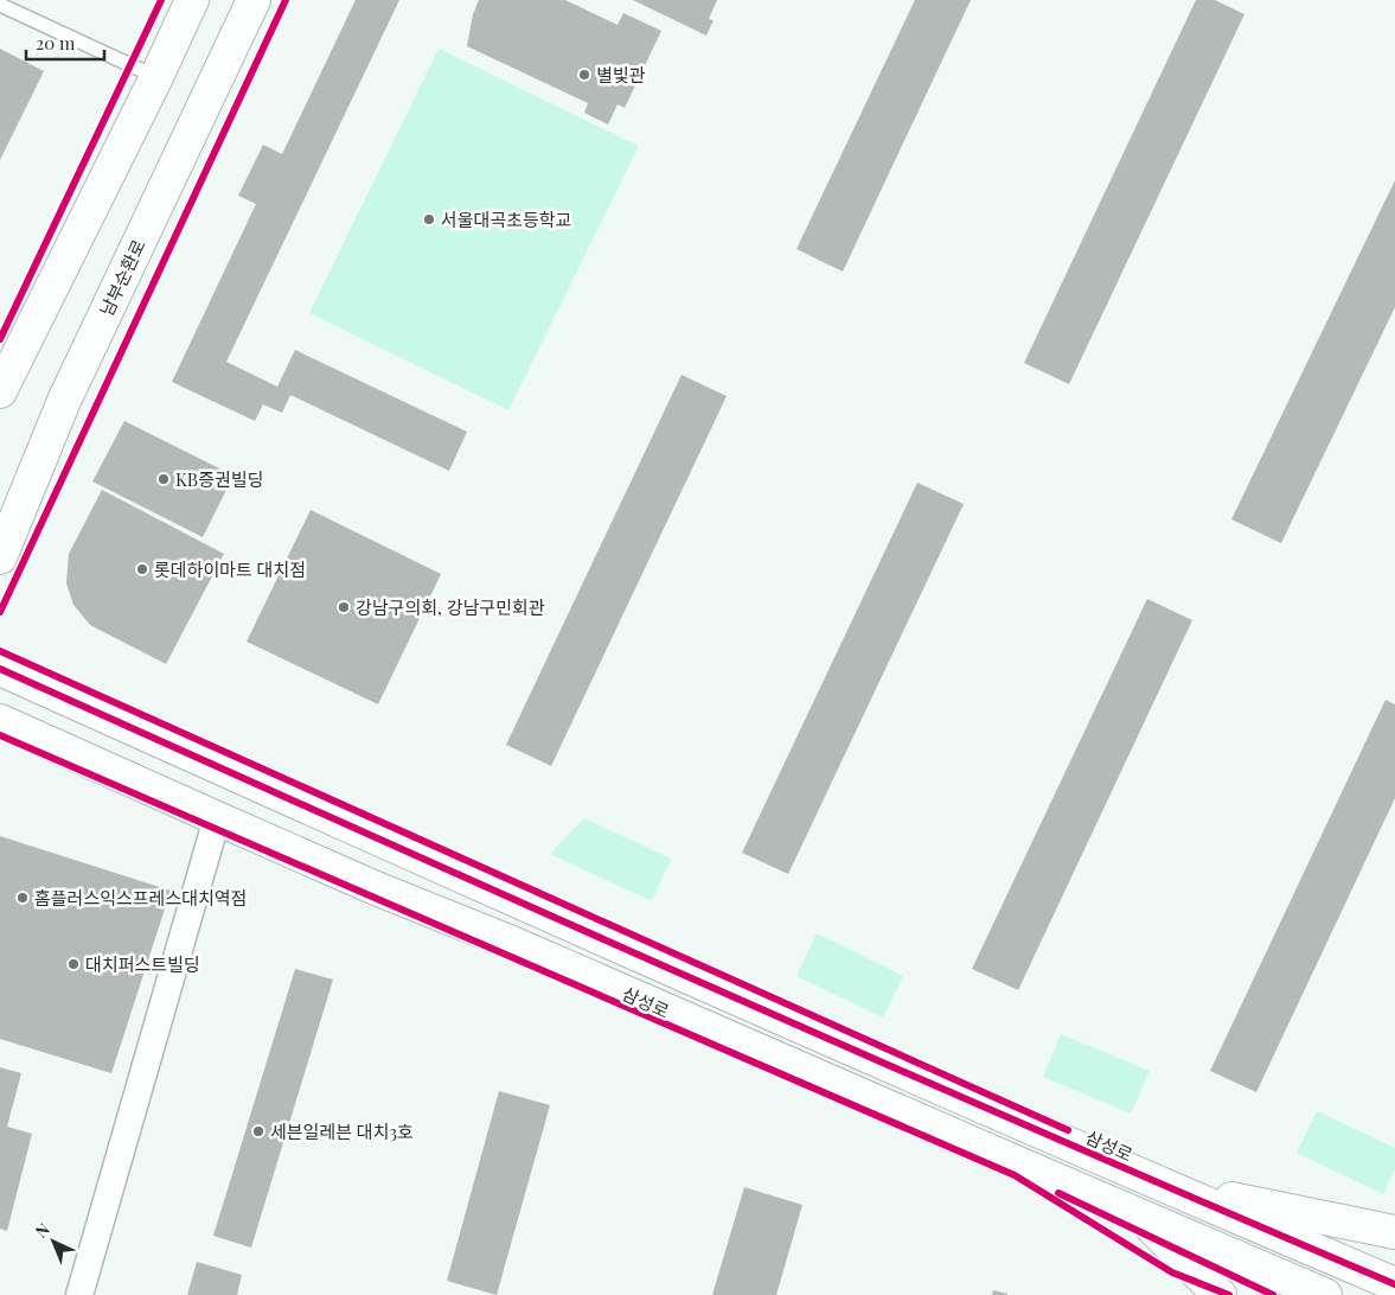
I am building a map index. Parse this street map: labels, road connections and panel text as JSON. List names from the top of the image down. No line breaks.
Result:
{"streets":{"main road":["남부순환로","삼성로"]},"places":["별빛관","서울대곡초등학교","KB증권빌딩","롯데하이마트 대치점","강남구의회, 강남구민회관","홈플러스익스프레스대치역점","대치퍼스트빌딩","세븐일레븐 대치3호"],"scale_bar":"20 m","north":"top left"}
